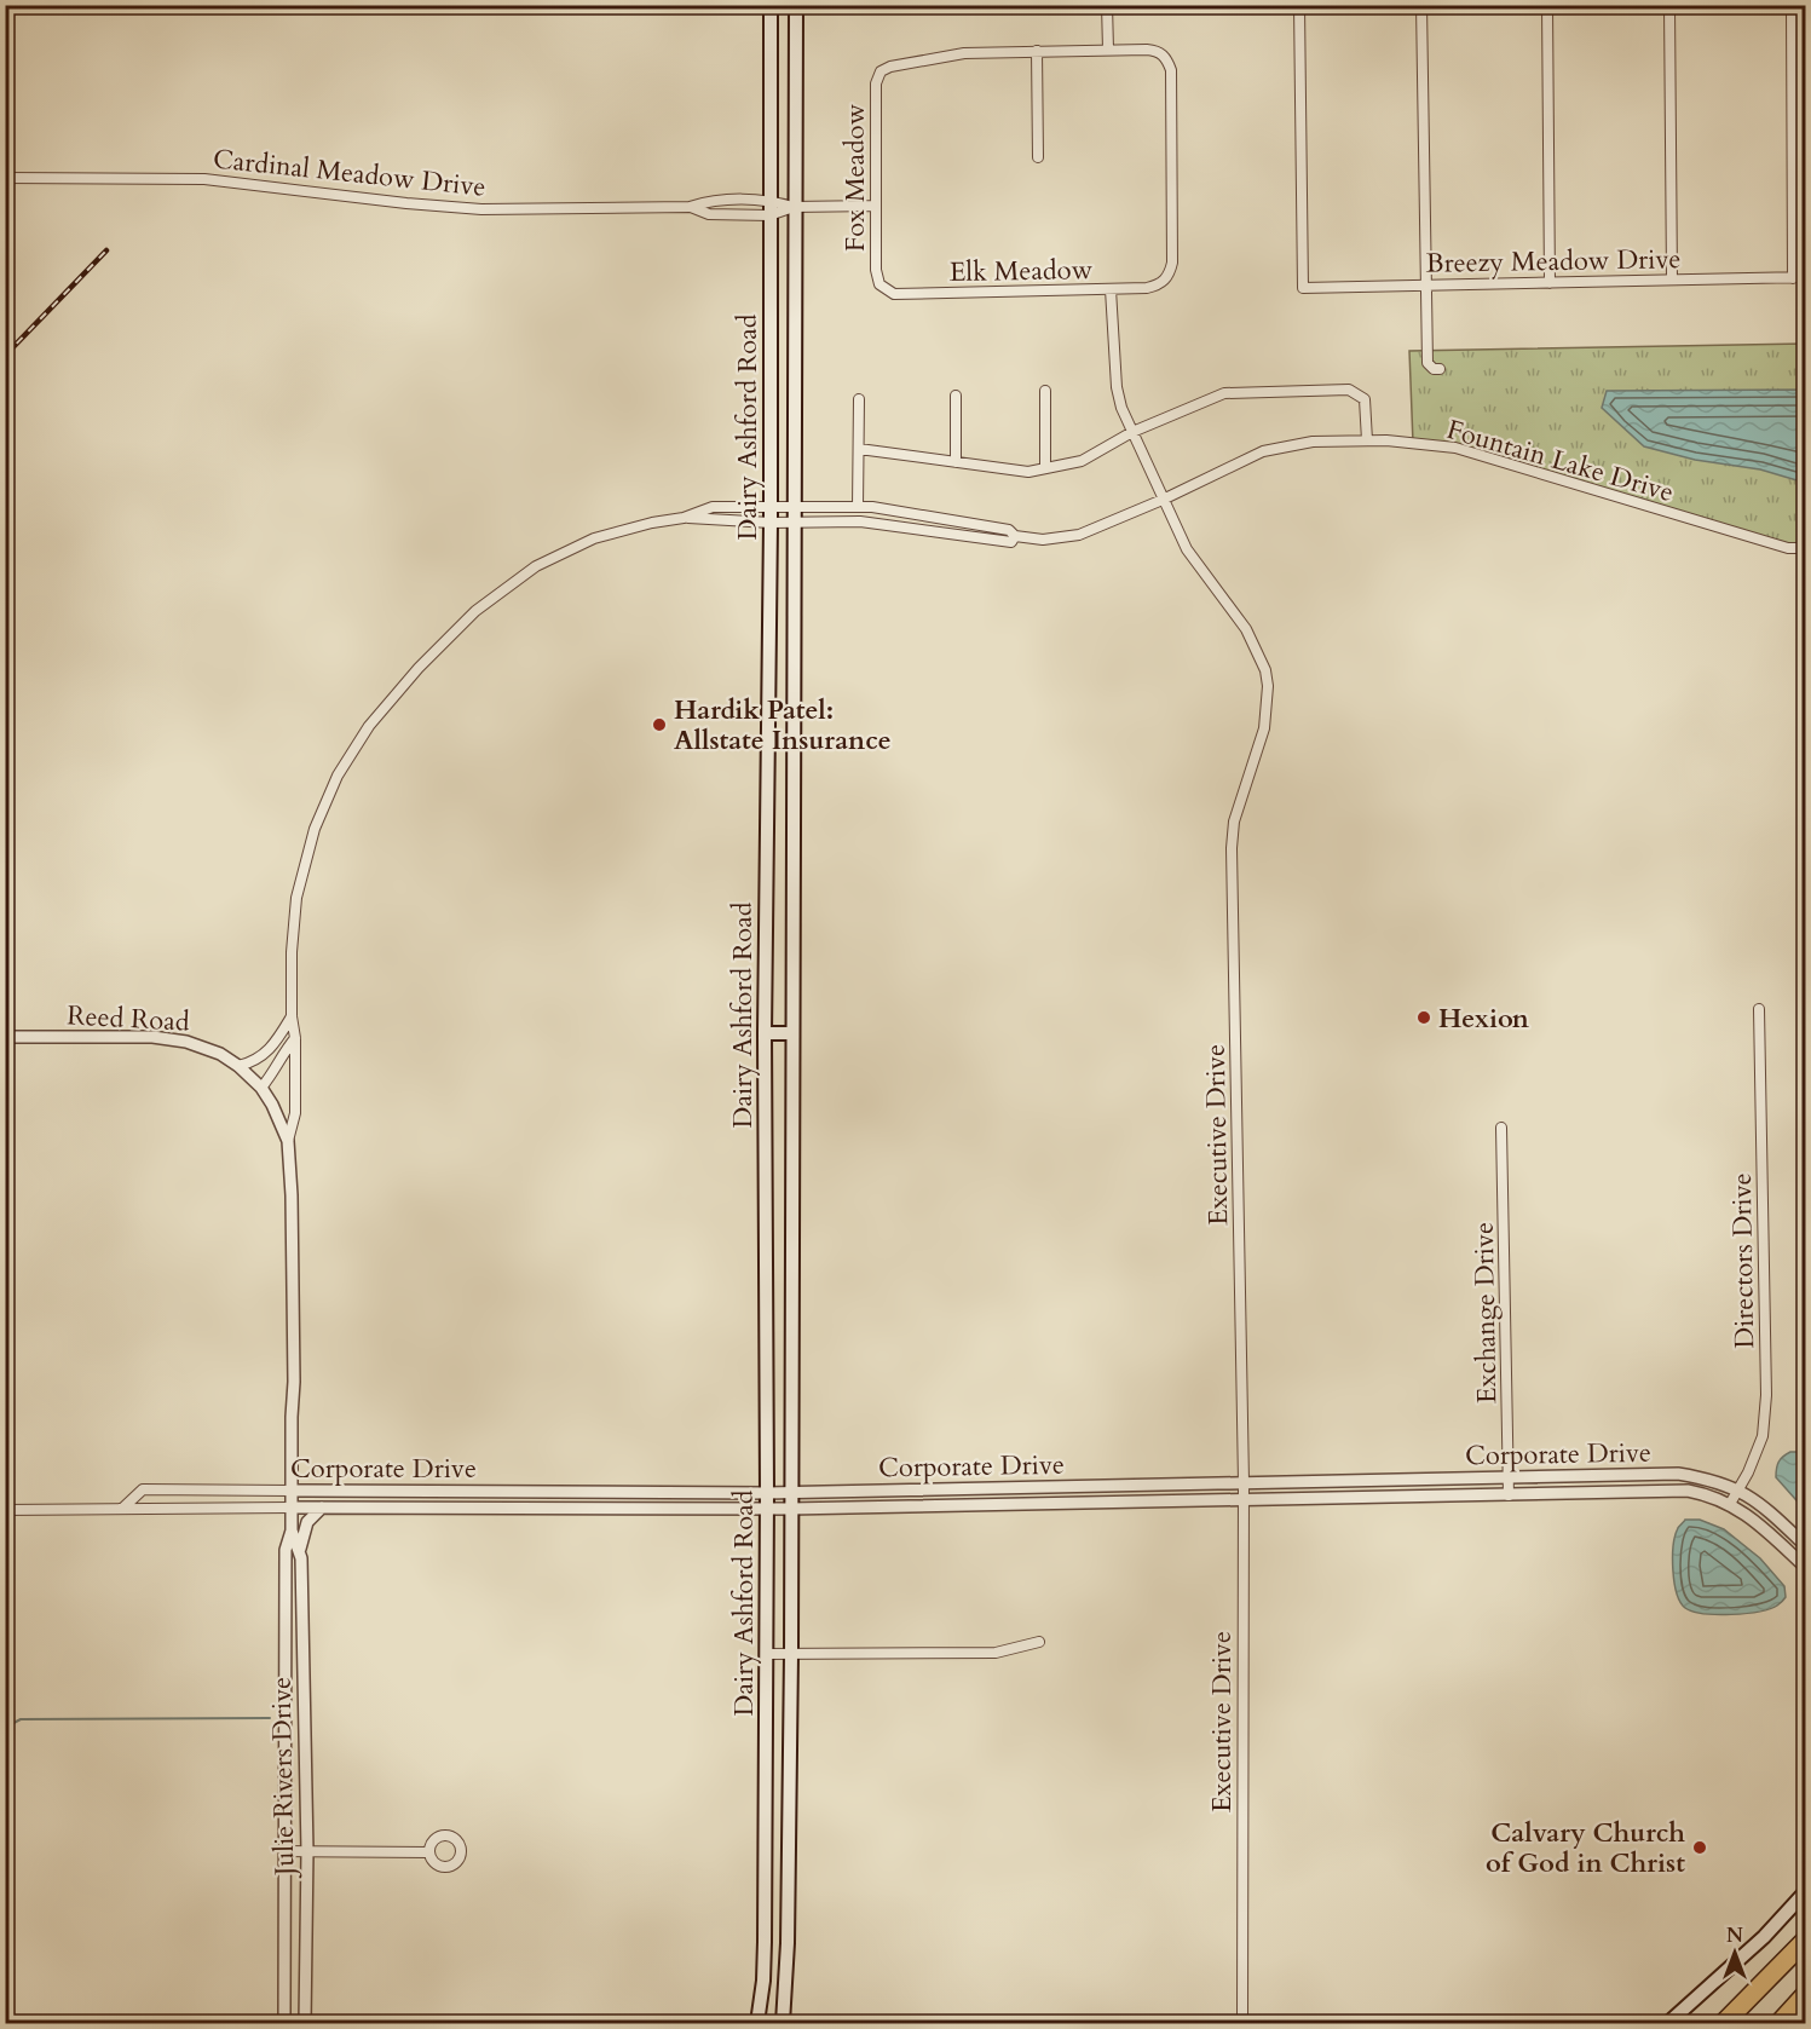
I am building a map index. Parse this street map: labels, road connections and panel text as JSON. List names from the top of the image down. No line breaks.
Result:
{"streets":{"main road":["Dairy Ashford Road"],"street":["Cardinal Meadow Drive","Fox Meadow","Breezy Meadow Drive","Elk Meadow","Fountain Lake Drive","Reed Road","Executive Drive","Directors Drive","Exchange Drive","Corporate Drive","Julie Rivers Drive"]},"crossings":[["Cardinal Meadow Drive","Fox Meadow"],["Cardinal Meadow Drive","Dairy Ashford Road"],["Fox Meadow","Elk Meadow"],["Elk Meadow","Executive Drive"],["Dairy Ashford Road","Fountain Lake Drive"],["Dairy Ashford Road","Corporate Drive"],["Dairy Ashford Road","Julie Rivers Drive"],["Fountain Lake Drive","Executive Drive"],["Fountain Lake Drive","Julie Rivers Drive"],["Reed Road","Julie Rivers Drive"],["Executive Drive","Corporate Drive"],["Directors Drive","Corporate Drive"],["Exchange Drive","Corporate Drive"],["Corporate Drive","Julie Rivers Drive"]],"places":["Hardik Patel: Allstate Insurance","Hexion","Calvary Church of God in Christ"],"north":"top"}
